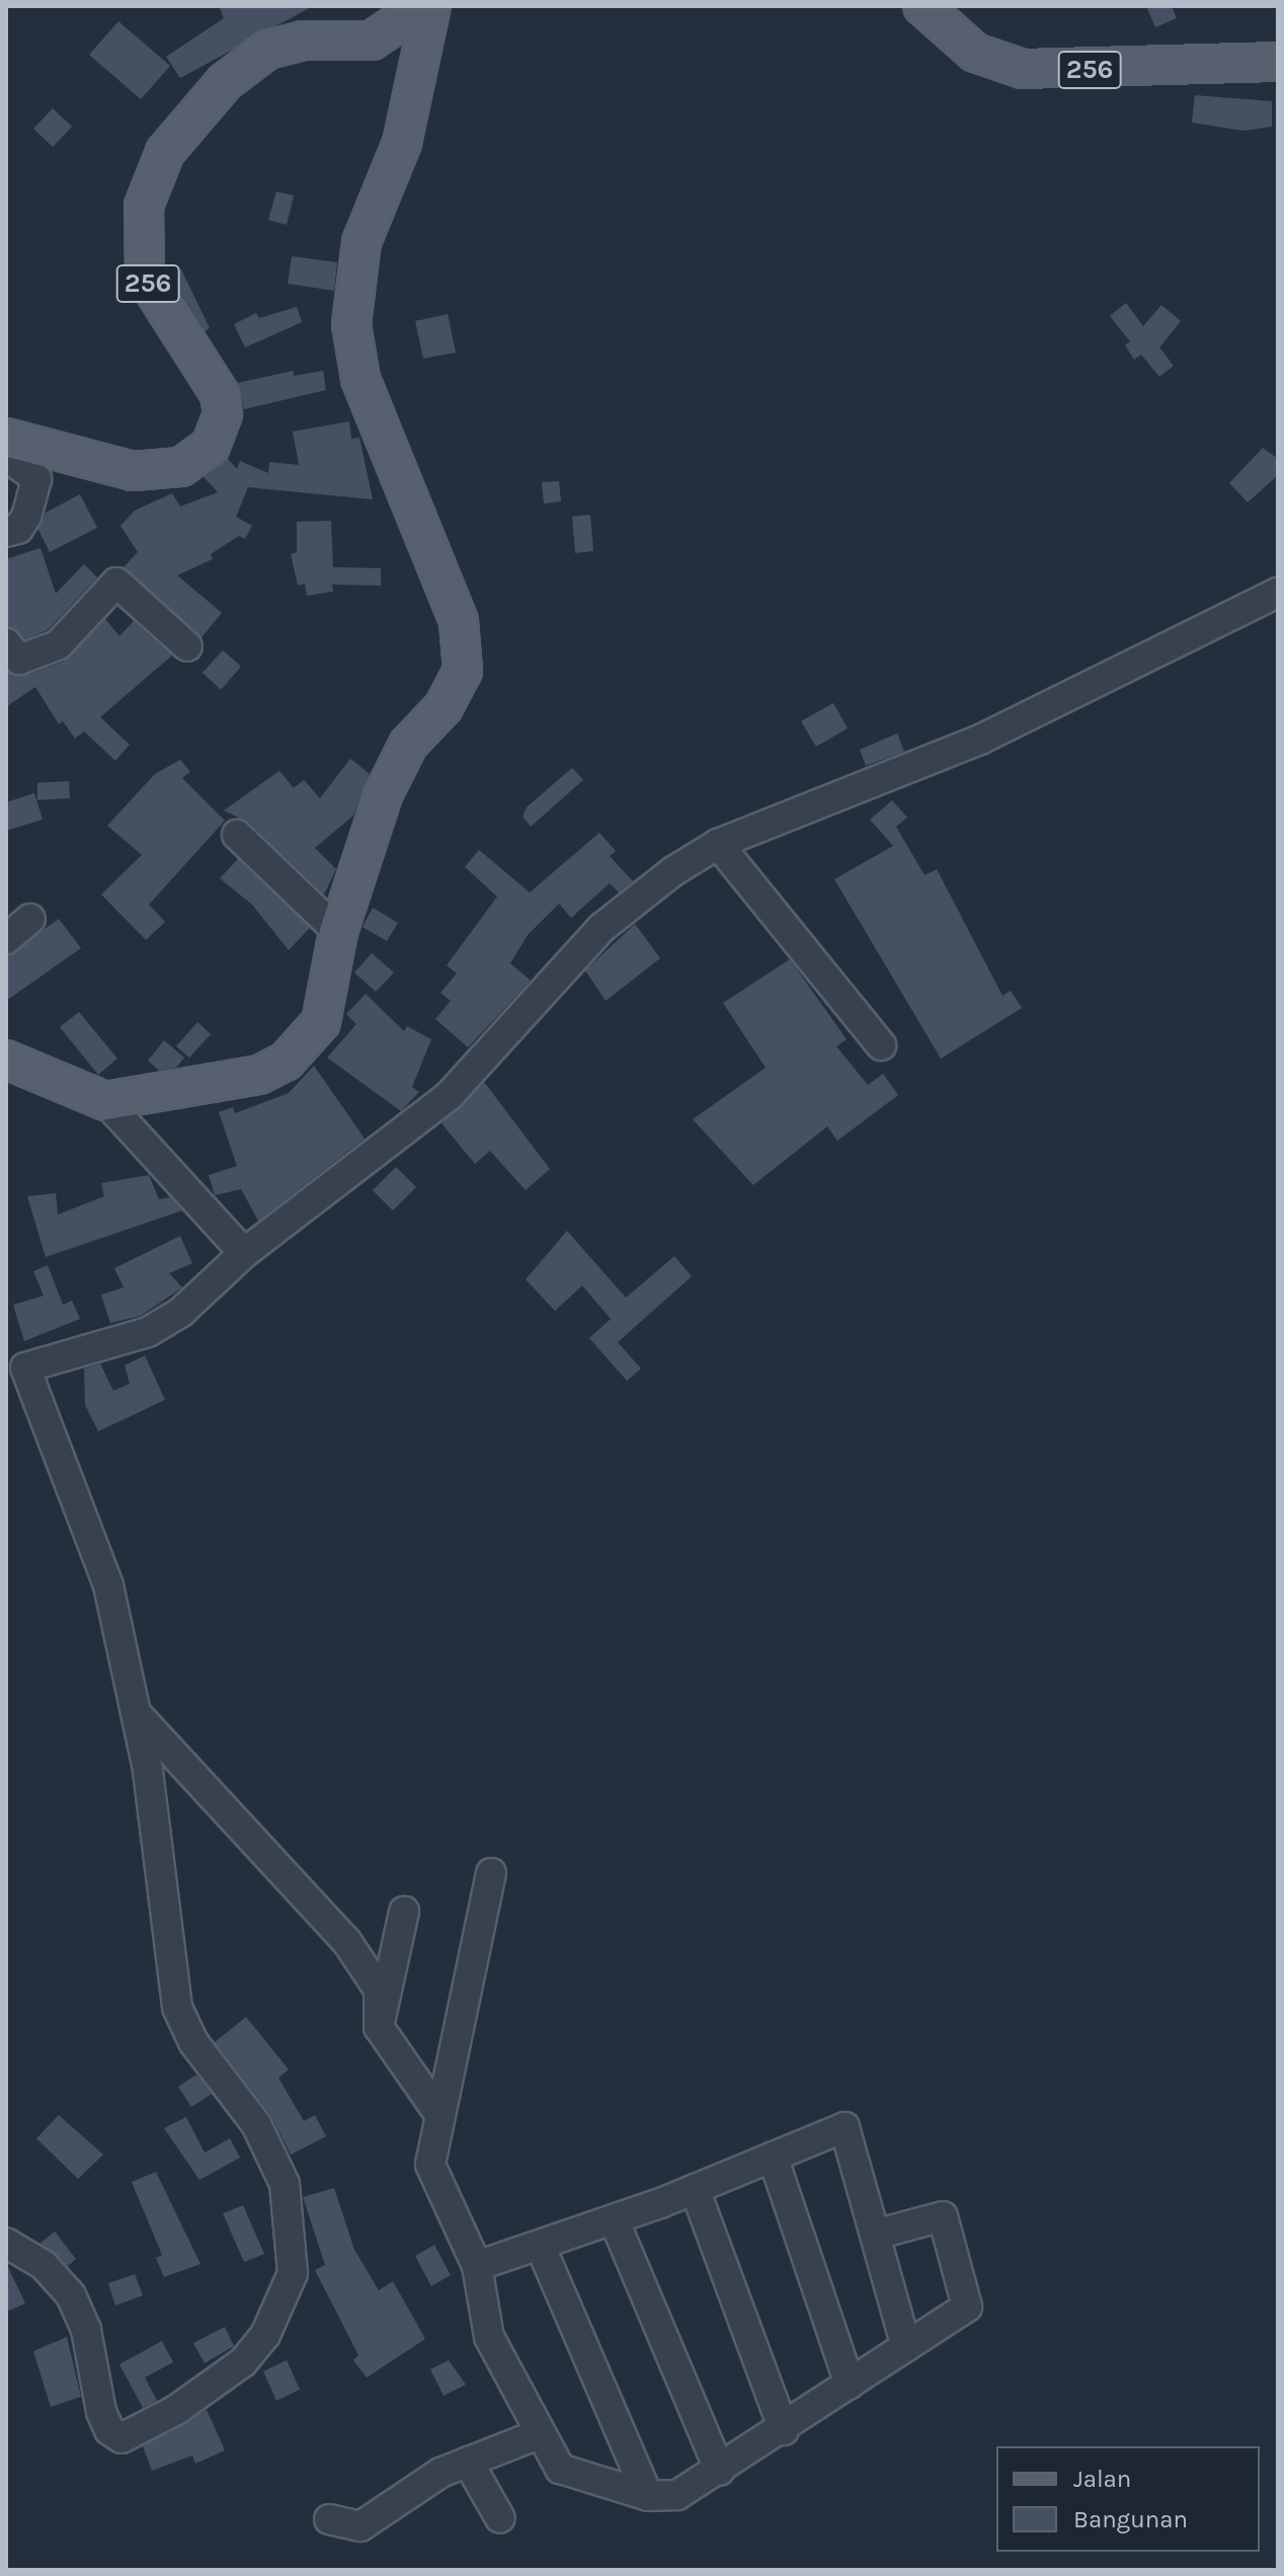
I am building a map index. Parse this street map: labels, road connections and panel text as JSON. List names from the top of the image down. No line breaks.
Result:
{"streets":{"main road":["256"]},"legend":["Jalan","Bangunan"]}
